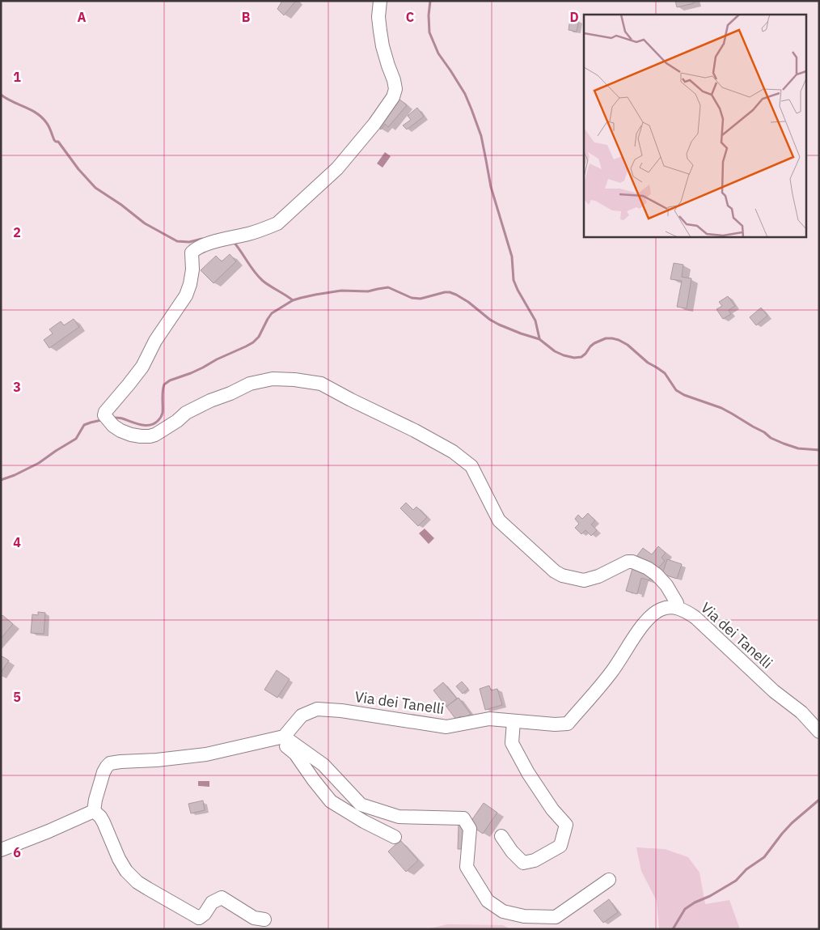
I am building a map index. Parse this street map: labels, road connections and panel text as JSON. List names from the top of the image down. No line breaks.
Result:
{"streets":{"street":["Via dei Tanelli"]},"grid":{"columns":["A","B","C","D"],"rows":["1","2","3","4","5","6"]}}
